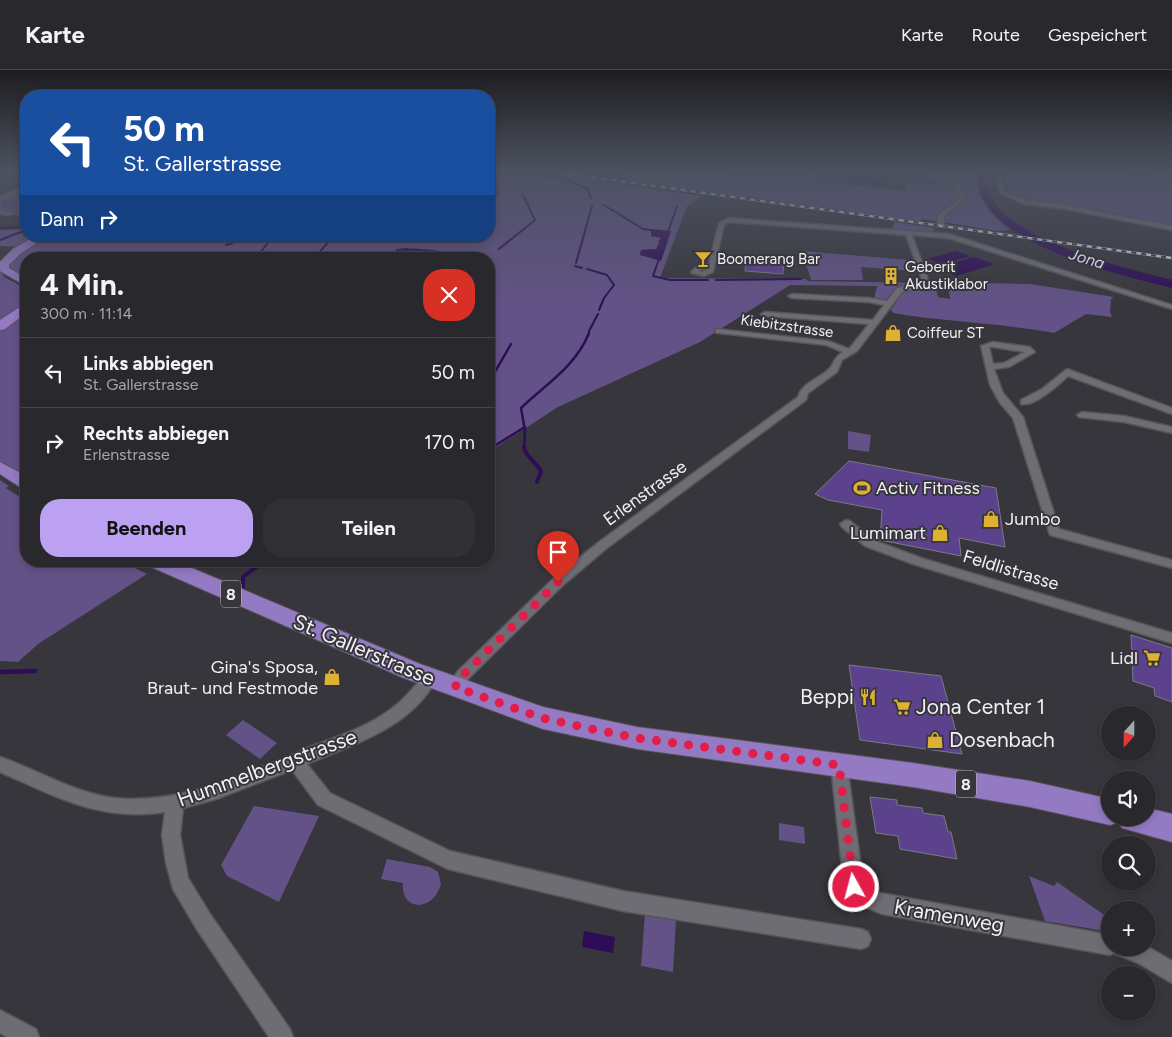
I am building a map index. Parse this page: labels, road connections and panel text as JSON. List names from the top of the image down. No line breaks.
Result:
{"streets":{"main road":["8","St. Gallerstrasse"],"street":["Kiebitzstrasse","Erlenstrasse","Feldlistrasse","Hummelbergstrasse","Kramenweg"]},"crossings":[["Kiebitzstrasse","Erlenstrasse"],["Erlenstrasse","St. Gallerstrasse"],["St. Gallerstrasse","Hummelbergstrasse"],["St. Gallerstrasse","Kramenweg"]],"water":["Jona"],"places":{"bar":["Boomerang Bar"],"building":["Geberit Akustiklabor"],"shop":["Coiffeur ST","Jumbo","Lumimart","Gina's Sposa, Braut- und Festmode","Dosenbach"],"sports":["Activ Fitness"],"supermarket":["Lidl","Jona Center 1"],"restaurant":["Beppi"]},"north":"bottom","page":{"header":"Karte","nav":["Karte","Route","Gespeichert"],"turn":["50 m","St. Gallerstrasse"],"then":"Dann","heading":["4 Min.","300 m · 11:14"],"list":[{"name":"Links abbiegen","note":"St. Gallerstrasse","value":"50 m"},{"name":"Rechts abbiegen","note":"Erlenstrasse","value":"170 m"}],"buttons":["Beenden","Teilen"],"map_buttons":["+","−"]}}
